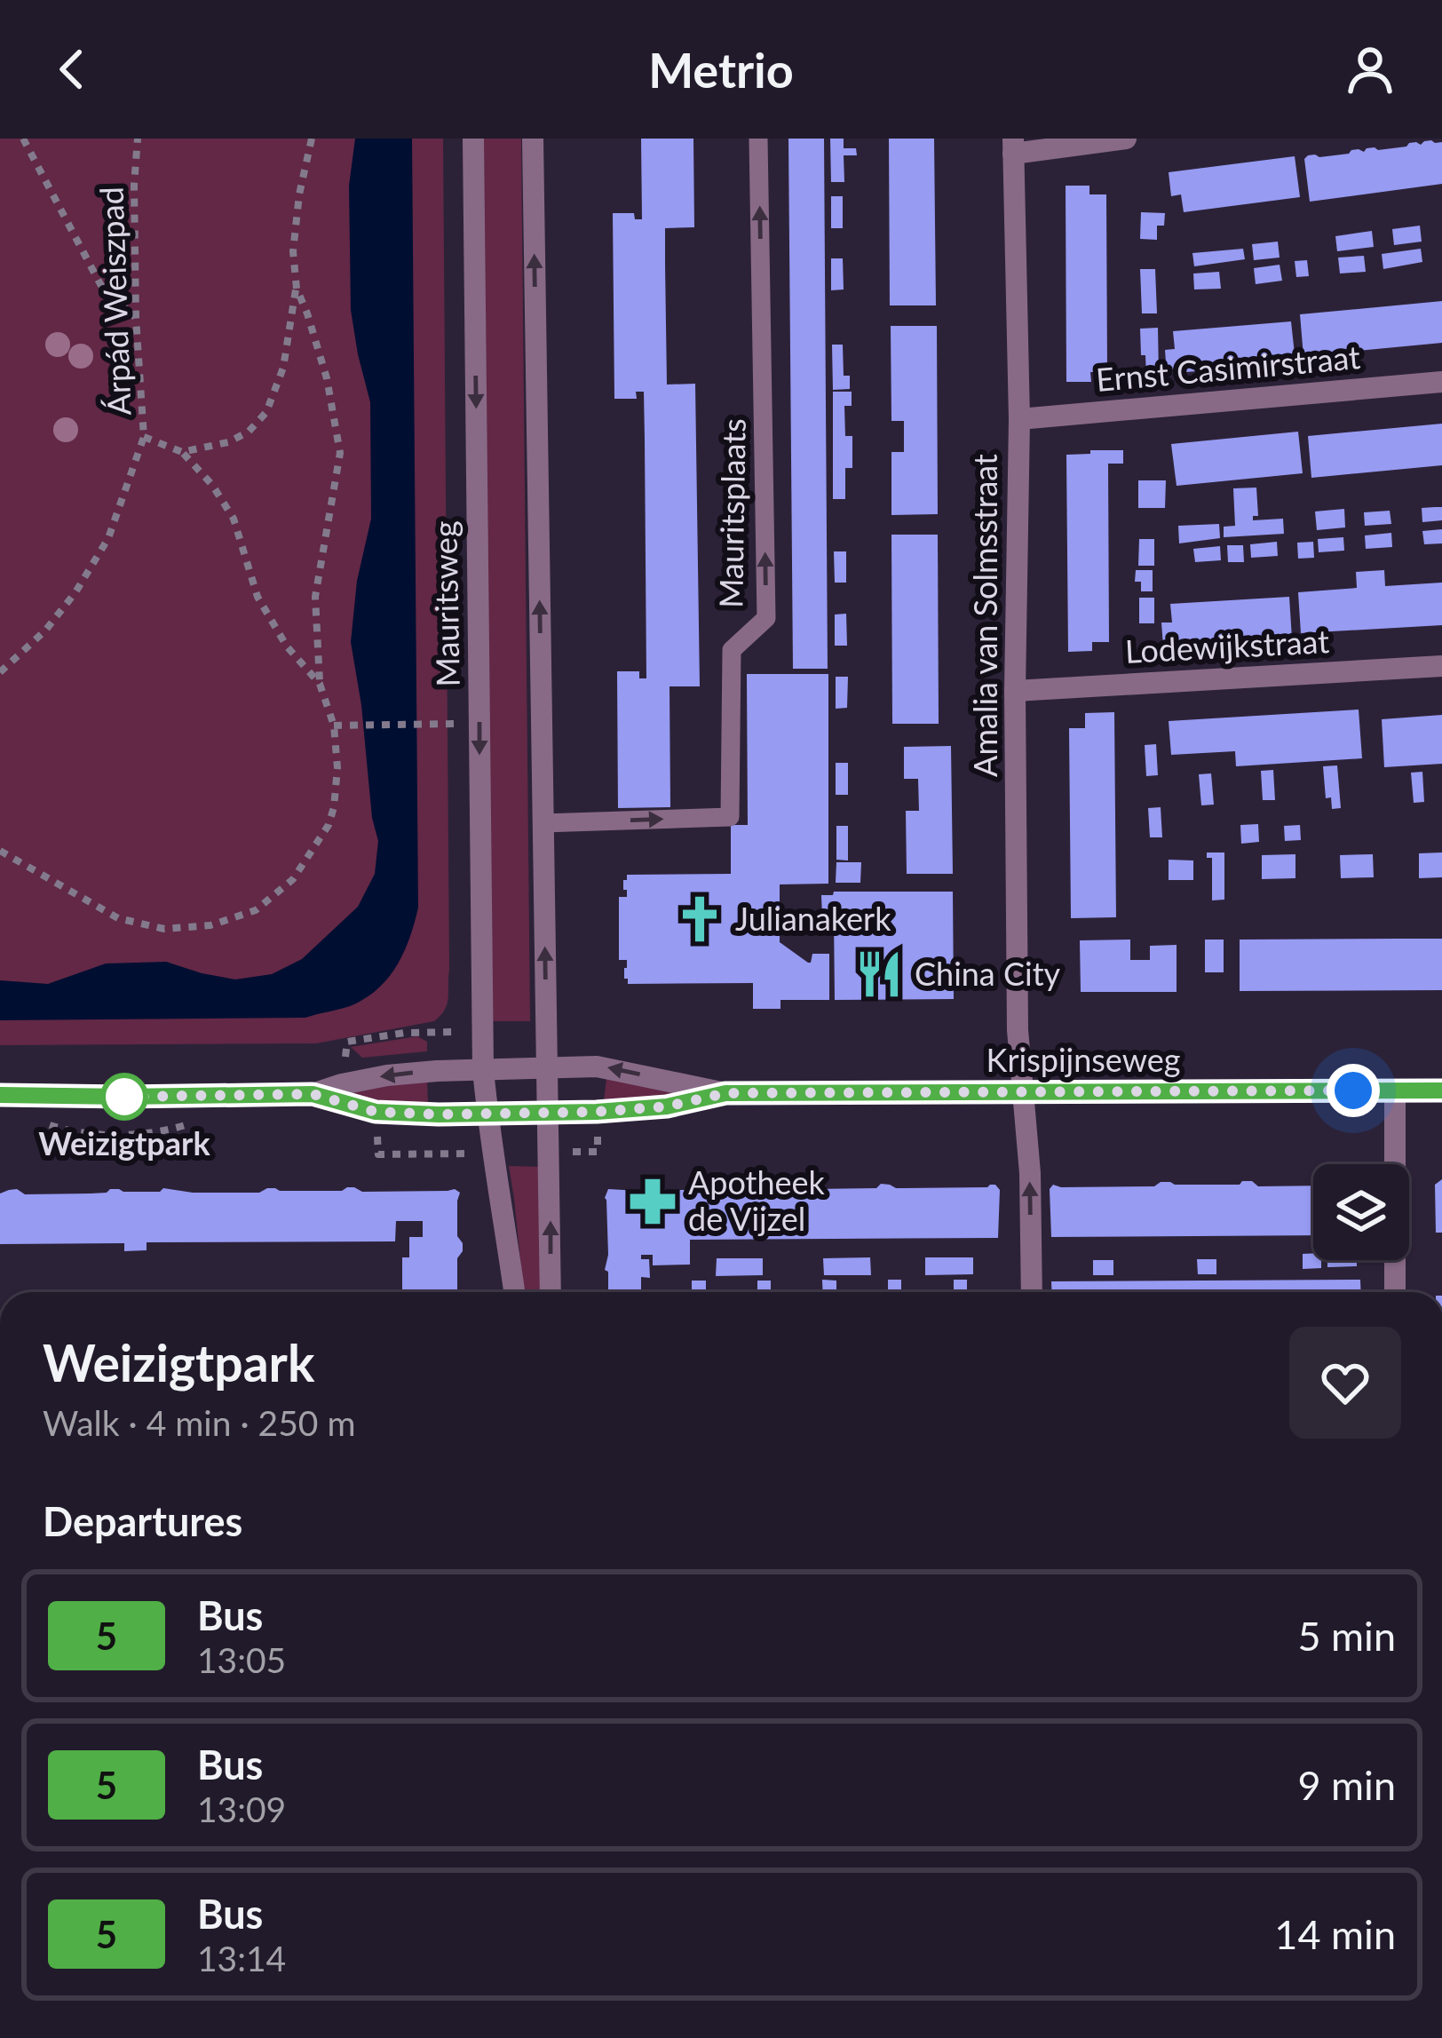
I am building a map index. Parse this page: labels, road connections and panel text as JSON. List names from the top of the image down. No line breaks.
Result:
{"streets":{"street":["Ernst Casimirstraat","Mauritsweg","Amalia van Solmsstraat","Lodewijkstraat","Krispijnseweg"],"lane":["Mauritsplaats"],"path":["Árpád Weiszpad"]},"crossings":[["Ernst Casimirstraat","Amalia van Solmsstraat"],["Mauritsweg","Krispijnseweg"],["Amalia van Solmsstraat","Lodewijkstraat"],["Amalia van Solmsstraat","Krispijnseweg"]],"one_way":["Mauritsplaats"],"places":{"church":["Julianakerk"],"restaurant":["China City"],"other":["Weizigtpark"],"pharmacy":["Apotheek de Vijzel"]},"lines":["bus line 5"],"page":{"header":"Metrio","heading":[["Weizigtpark","Walk · 4 min · 250 m"],"Departures"],"list":[{"mark":"5","name":"Bus","note":"13:05","value":"5 min"},{"mark":"5","name":"Bus","note":"13:09","value":"9 min"},{"mark":"5","name":"Bus","note":"13:14","value":"14 min"}]}}
